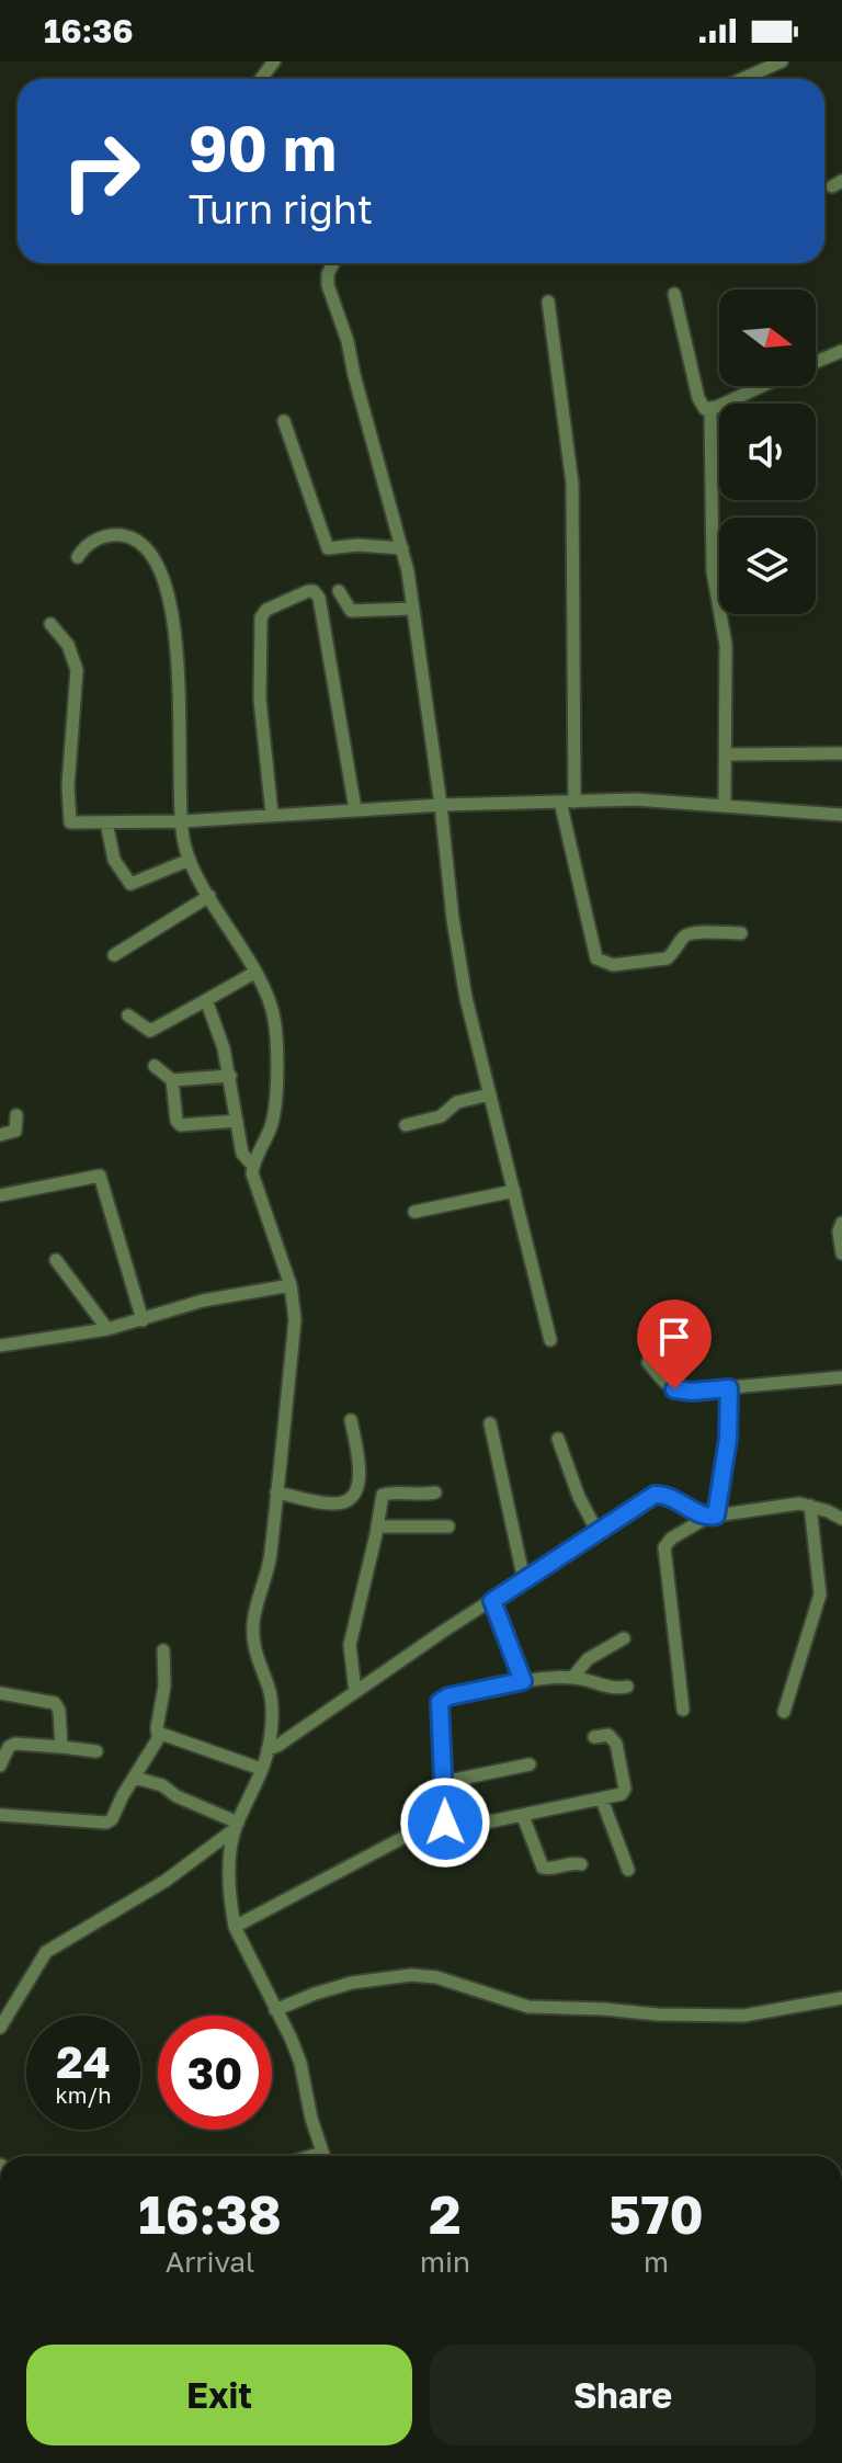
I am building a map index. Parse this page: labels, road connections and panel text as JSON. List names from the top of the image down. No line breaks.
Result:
{"north":"right","page":{"status":"16:36","turn":["90 m","Turn right"],"speed":"24 km/h","limit":"30","eta":["16:38","Arrival","2","min","570","m"],"buttons":["Exit","Share"]}}
